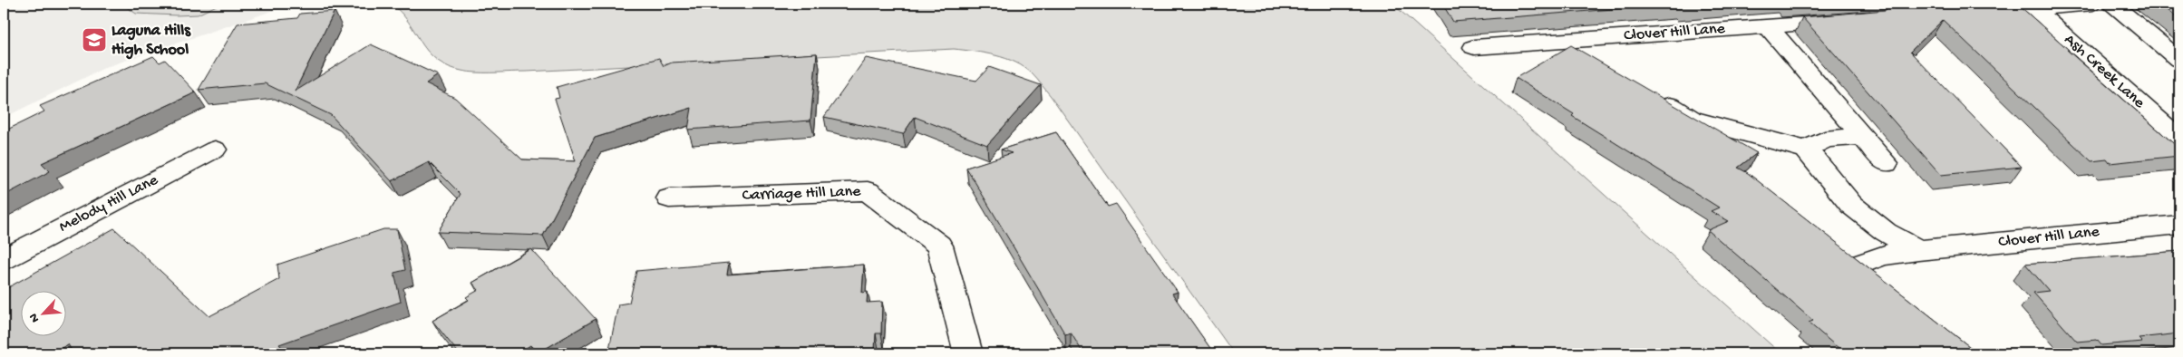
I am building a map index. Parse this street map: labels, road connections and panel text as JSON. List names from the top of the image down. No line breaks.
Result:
{"streets":{"street":["Clover Hill Lane","Ash Creek Lane","Carriage Hill Lane","Melody Hill Lane"]},"places":{"school or university":["Laguna Hills High School"]},"north":"bottom left"}
